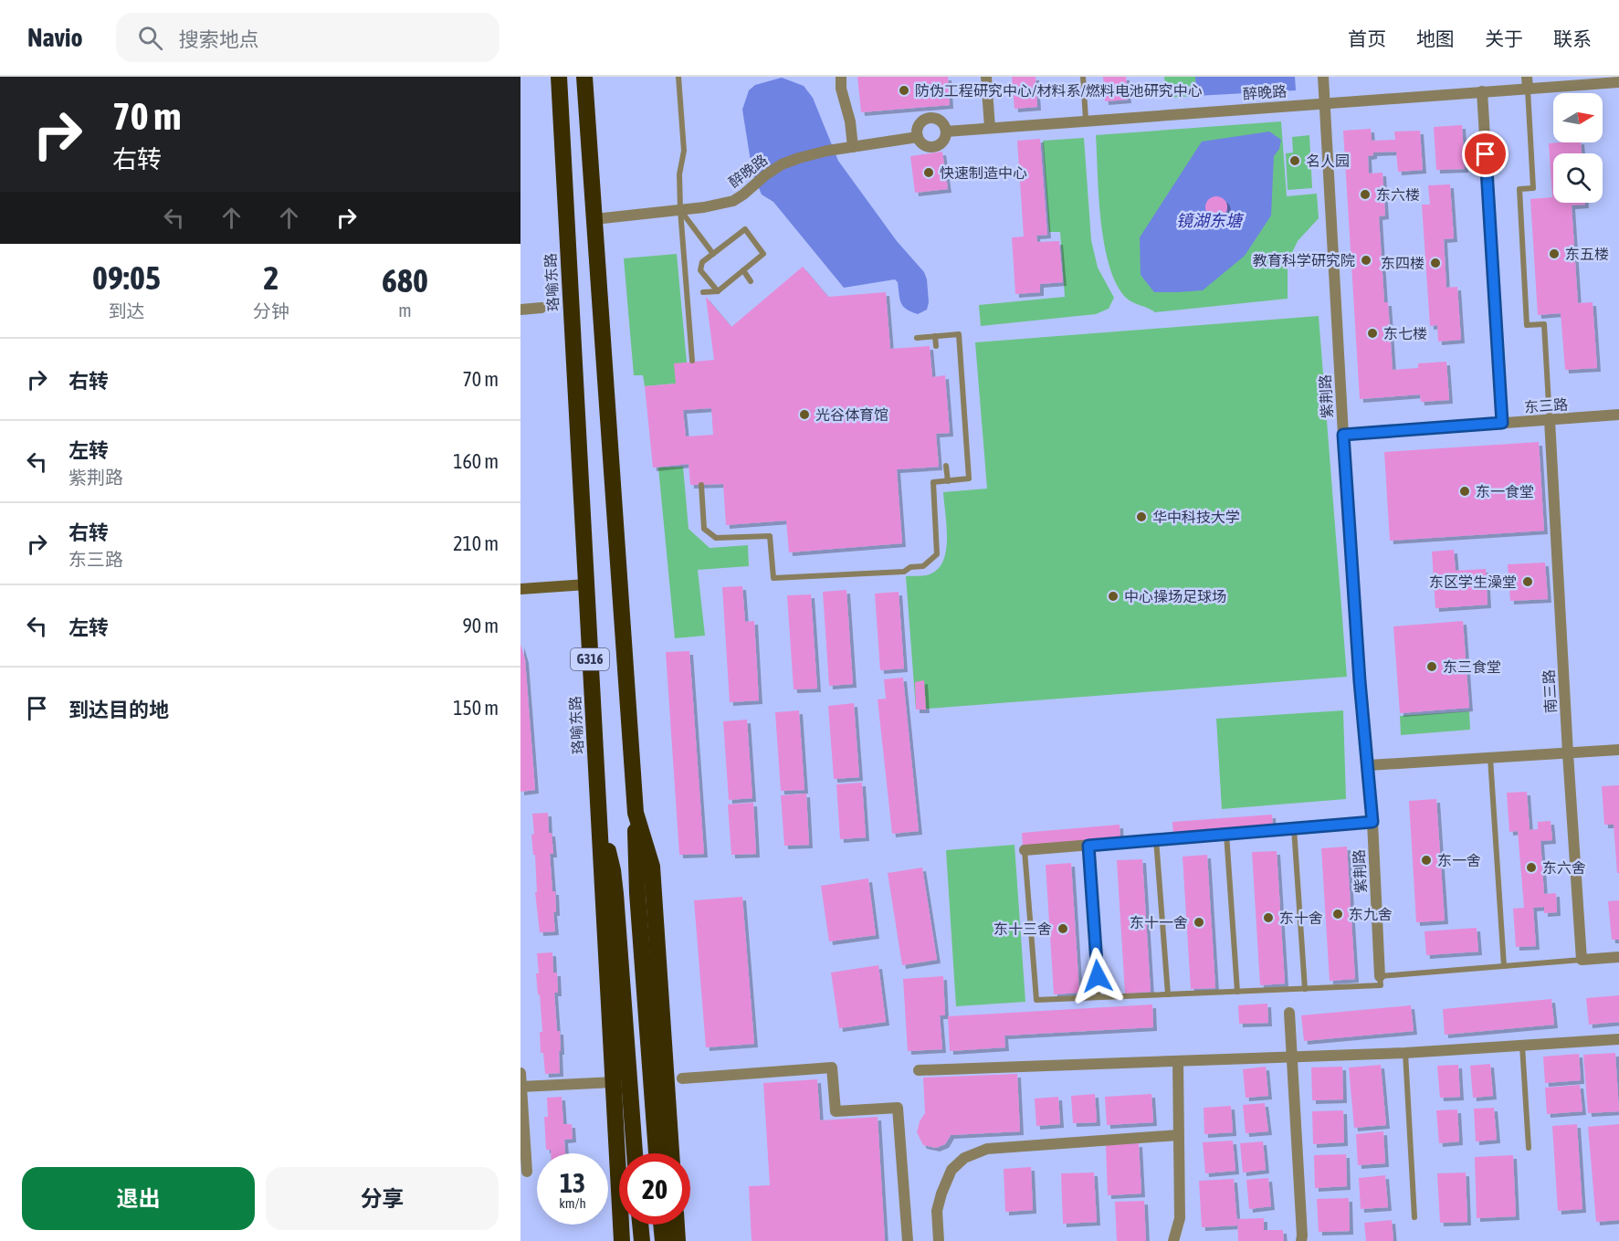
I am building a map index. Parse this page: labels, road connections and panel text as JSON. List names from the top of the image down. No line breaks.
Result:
{"streets":{"highway":["珞喻东路","G316"],"street":["醉晚路","紫荆路","东三路","南三路"]},"crossings":[["醉晚路","紫荆路"],["醉晚路","G316"],["紫荆路","东三路"],["东三路","南三路"]],"water":["镜湖东塘"],"places":["防伪工程研究中心/材料系/燃料电池研究中心","名人园","快速制造中心","东六楼","东五楼","教育科学研究院","东四楼","东七楼","光谷体育馆","东一食堂","华中科技大学","东区学生澡堂","中心操场足球场","东三食堂","东一舍","东六舍","东九舍","东十舍","东十一舍","东十三舍"],"north":"right","page":{"header":"Navio","search":"搜索地点","nav":["首页","地图","关于","联系"],"turn":["70 m","右转"],"eta":["09:05","到达","2","分钟","680","m"],"list":[{"name":"右转","value":"70 m"},{"name":"左转","note":"紫荆路","value":"160 m"},{"name":"右转","note":"东三路","value":"210 m"},{"name":"左转","value":"90 m"},{"name":"到达目的地","value":"150 m"}],"speed":"13 km/h","limit":"20","buttons":["退出","分享"]}}
